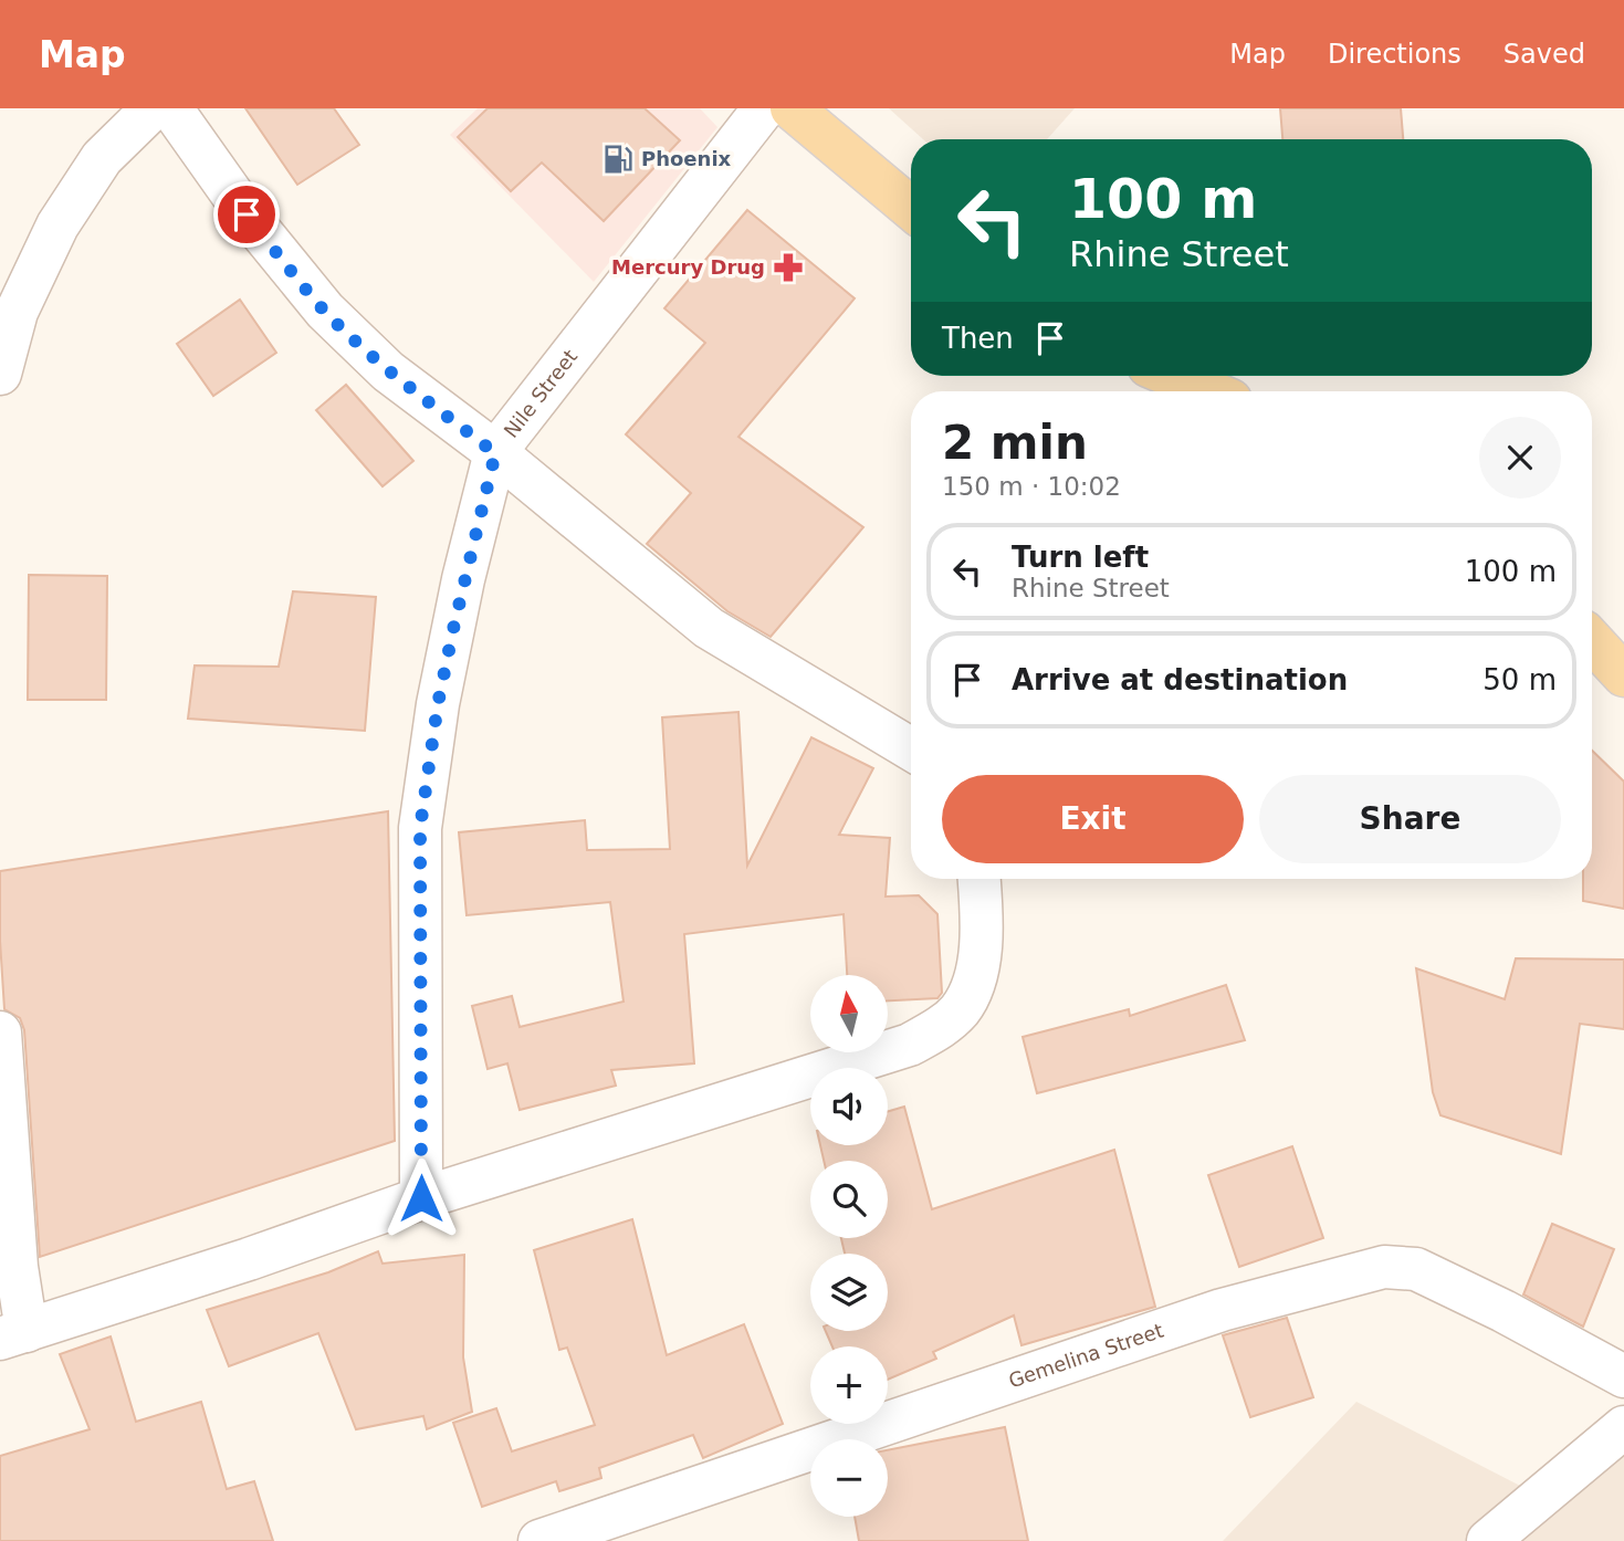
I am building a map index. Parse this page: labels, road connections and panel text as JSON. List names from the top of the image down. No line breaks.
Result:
{"streets":{"street":["Nile Street","Gemelina Street"]},"places":{"fuel station":["Phoenix"],"pharmacy":["Mercury Drug"]},"north":"top","page":{"header":"Map","nav":["Map","Directions","Saved"],"turn":["100 m","Rhine Street"],"then":"Then","heading":["2 min","150 m · 10:02"],"list":[{"name":"Turn left","note":"Rhine Street","value":"100 m"},{"name":"Arrive at destination","value":"50 m"}],"buttons":["Exit","Share"],"map_buttons":["+","−"]}}
